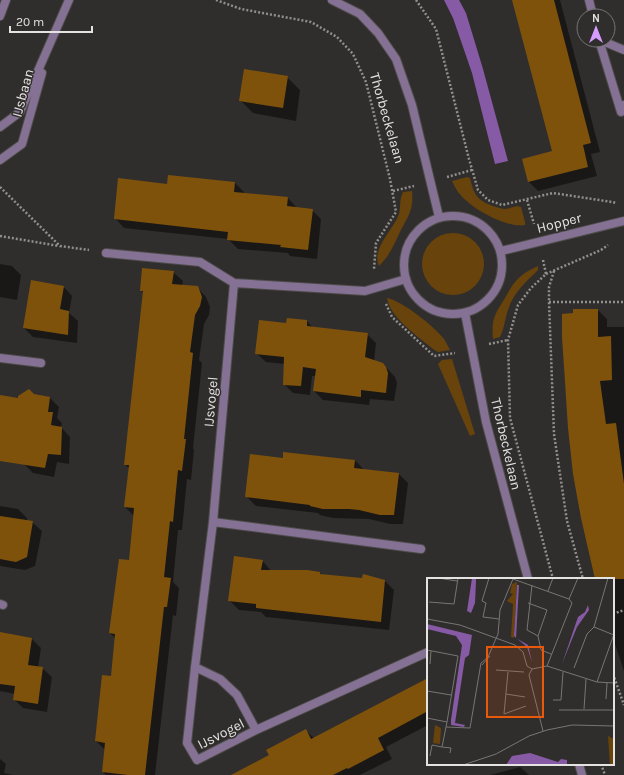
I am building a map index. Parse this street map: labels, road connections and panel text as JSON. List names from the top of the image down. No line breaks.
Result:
{"streets":{"street":["IJsbaan","Thorbeckelaan","Hopper","IJsvogel"]},"crossings":[["Thorbeckelaan","Hopper"]],"scale_bar":"20 m","north":"top"}
